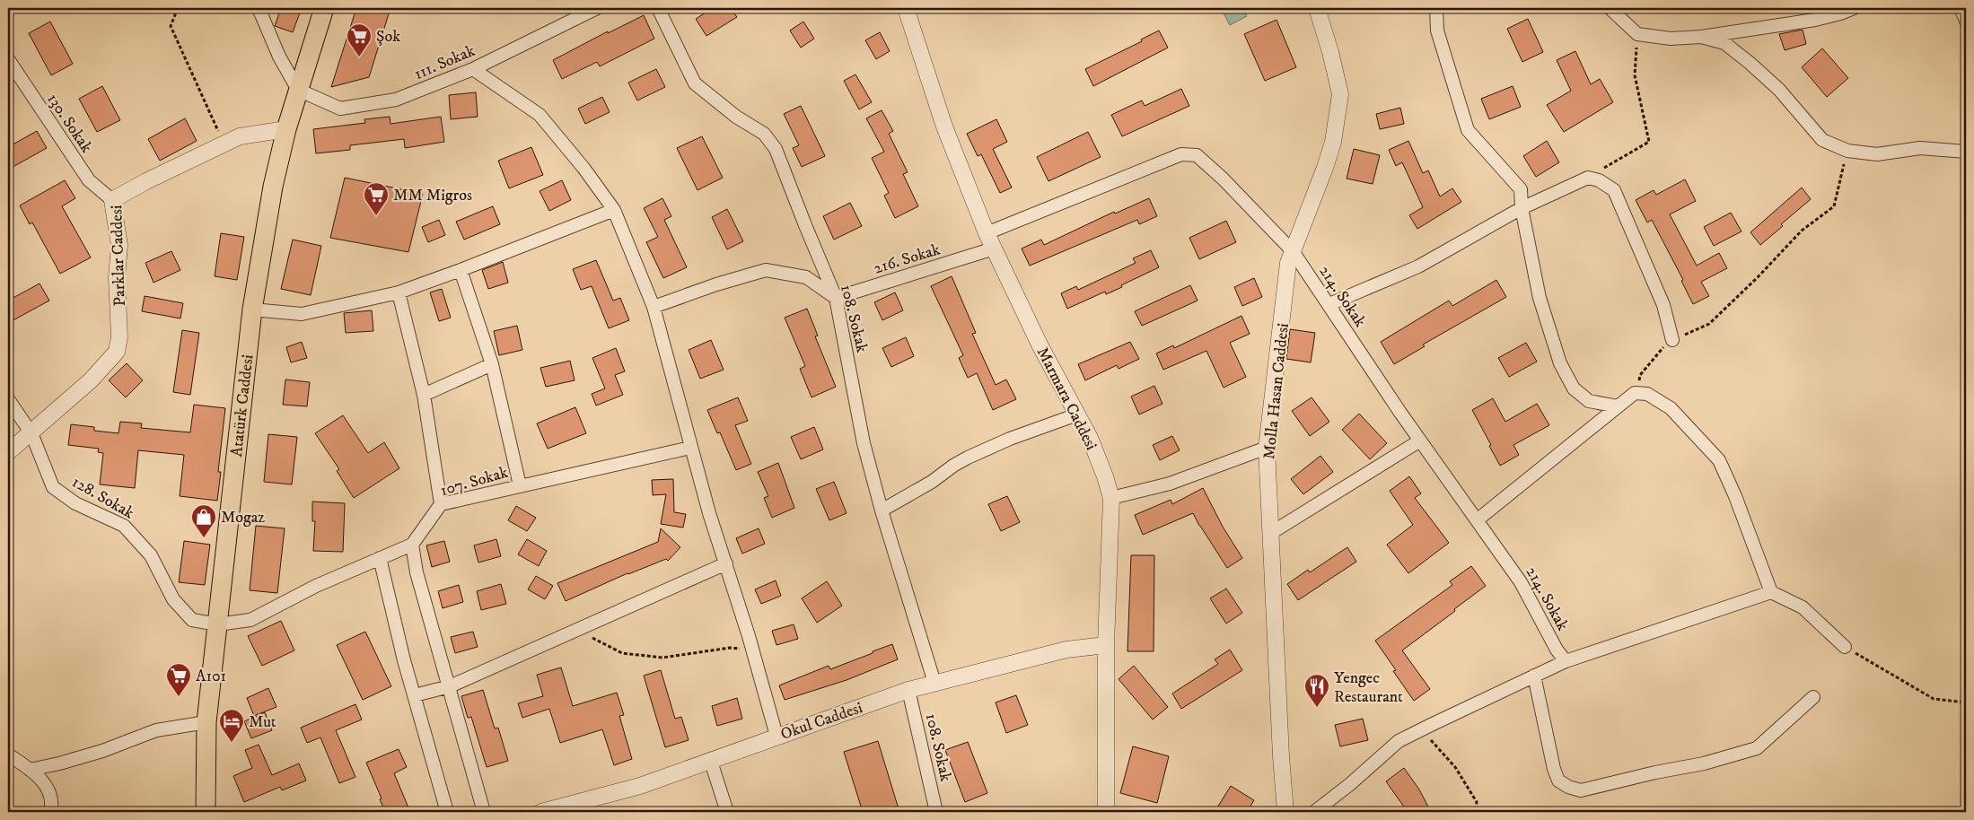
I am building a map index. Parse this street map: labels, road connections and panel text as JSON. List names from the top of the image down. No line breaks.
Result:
{"streets":{"main road":["Atatürk Caddesi"],"street":["111. Sokak","130. Sokak","Parklar Caddesi","216. Sokak","214. Sokak","108. Sokak","Molla Hasan Caddesi","Marmara Caddesi","107. Sokak","128. Sokak","Okul Caddesi"]},"crossings":[["111. Sokak","Atatürk Caddesi"],["130. Sokak","Parklar Caddesi"],["Parklar Caddesi","Atatürk Caddesi"],["Parklar Caddesi","128. Sokak"],["216. Sokak","108. Sokak"],["216. Sokak","Marmara Caddesi"],["214. Sokak","Molla Hasan Caddesi"],["214. Sokak","Marmara Caddesi"],["108. Sokak","Okul Caddesi"],["Marmara Caddesi","Okul Caddesi"],["Atatürk Caddesi","128. Sokak"]],"places":{"supermarket":["Şok","MM Migros","A101"],"shop":["Mogaz"],"restaurant":["Yengec Restaurant"],"hotel":["Mut"]}}
